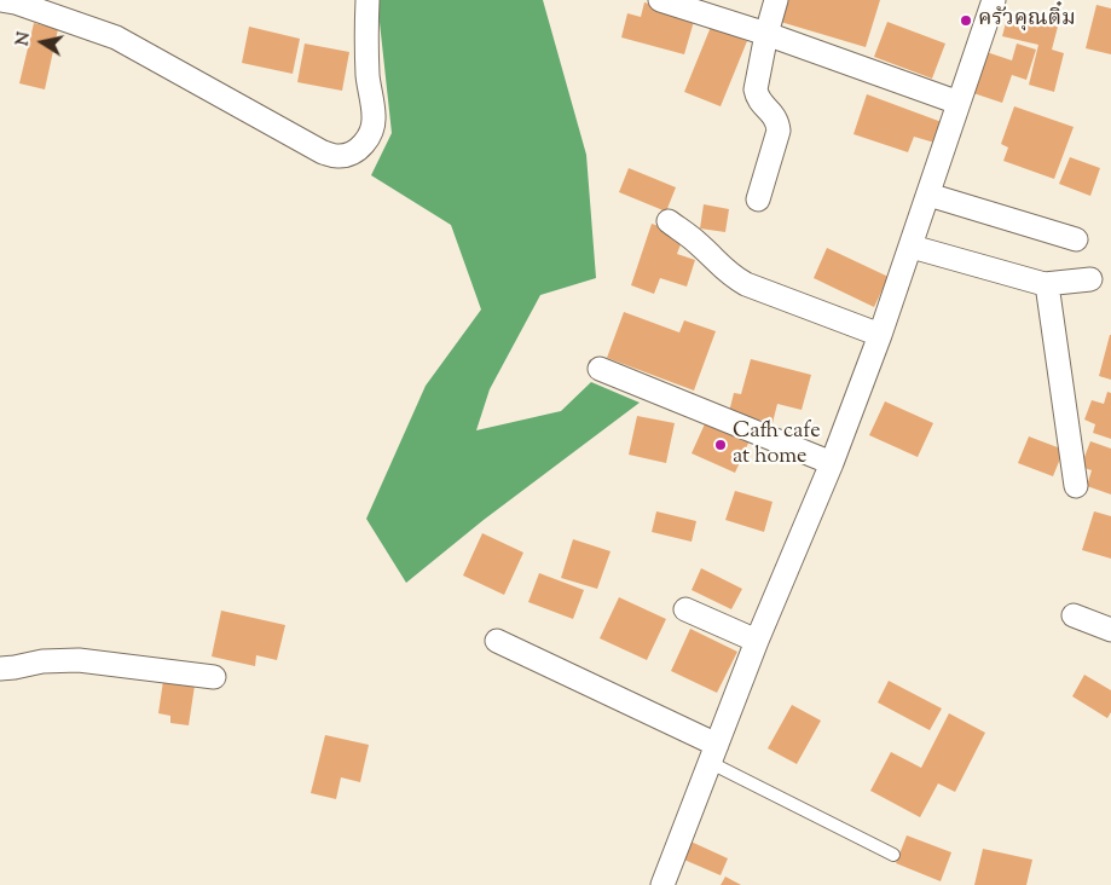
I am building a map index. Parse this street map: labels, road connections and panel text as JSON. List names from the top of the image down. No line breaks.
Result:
{"places":["ครัวคุณติ๋ม","Cafh cafe at home"],"north":"left"}
